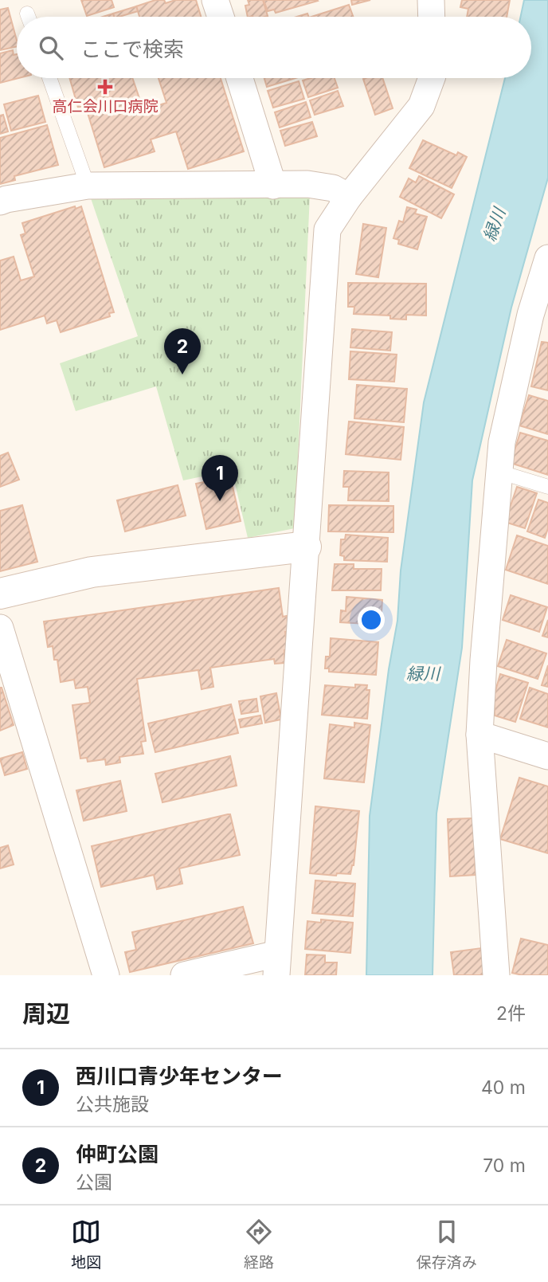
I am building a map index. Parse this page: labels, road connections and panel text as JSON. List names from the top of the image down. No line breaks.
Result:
{"water":["緑川"],"places":{"health":["高仁会川口病院"]},"page":{"search":"ここで検索","pins":["2","1"],"heading":["周辺","2件"],"list":[{"mark":"1","name":"西川口青少年センター","note":"公共施設","value":"40 m"},{"mark":"2","name":"仲町公園","note":"公園","value":"70 m"}],"nav":["地図","経路","保存済み"]}}
